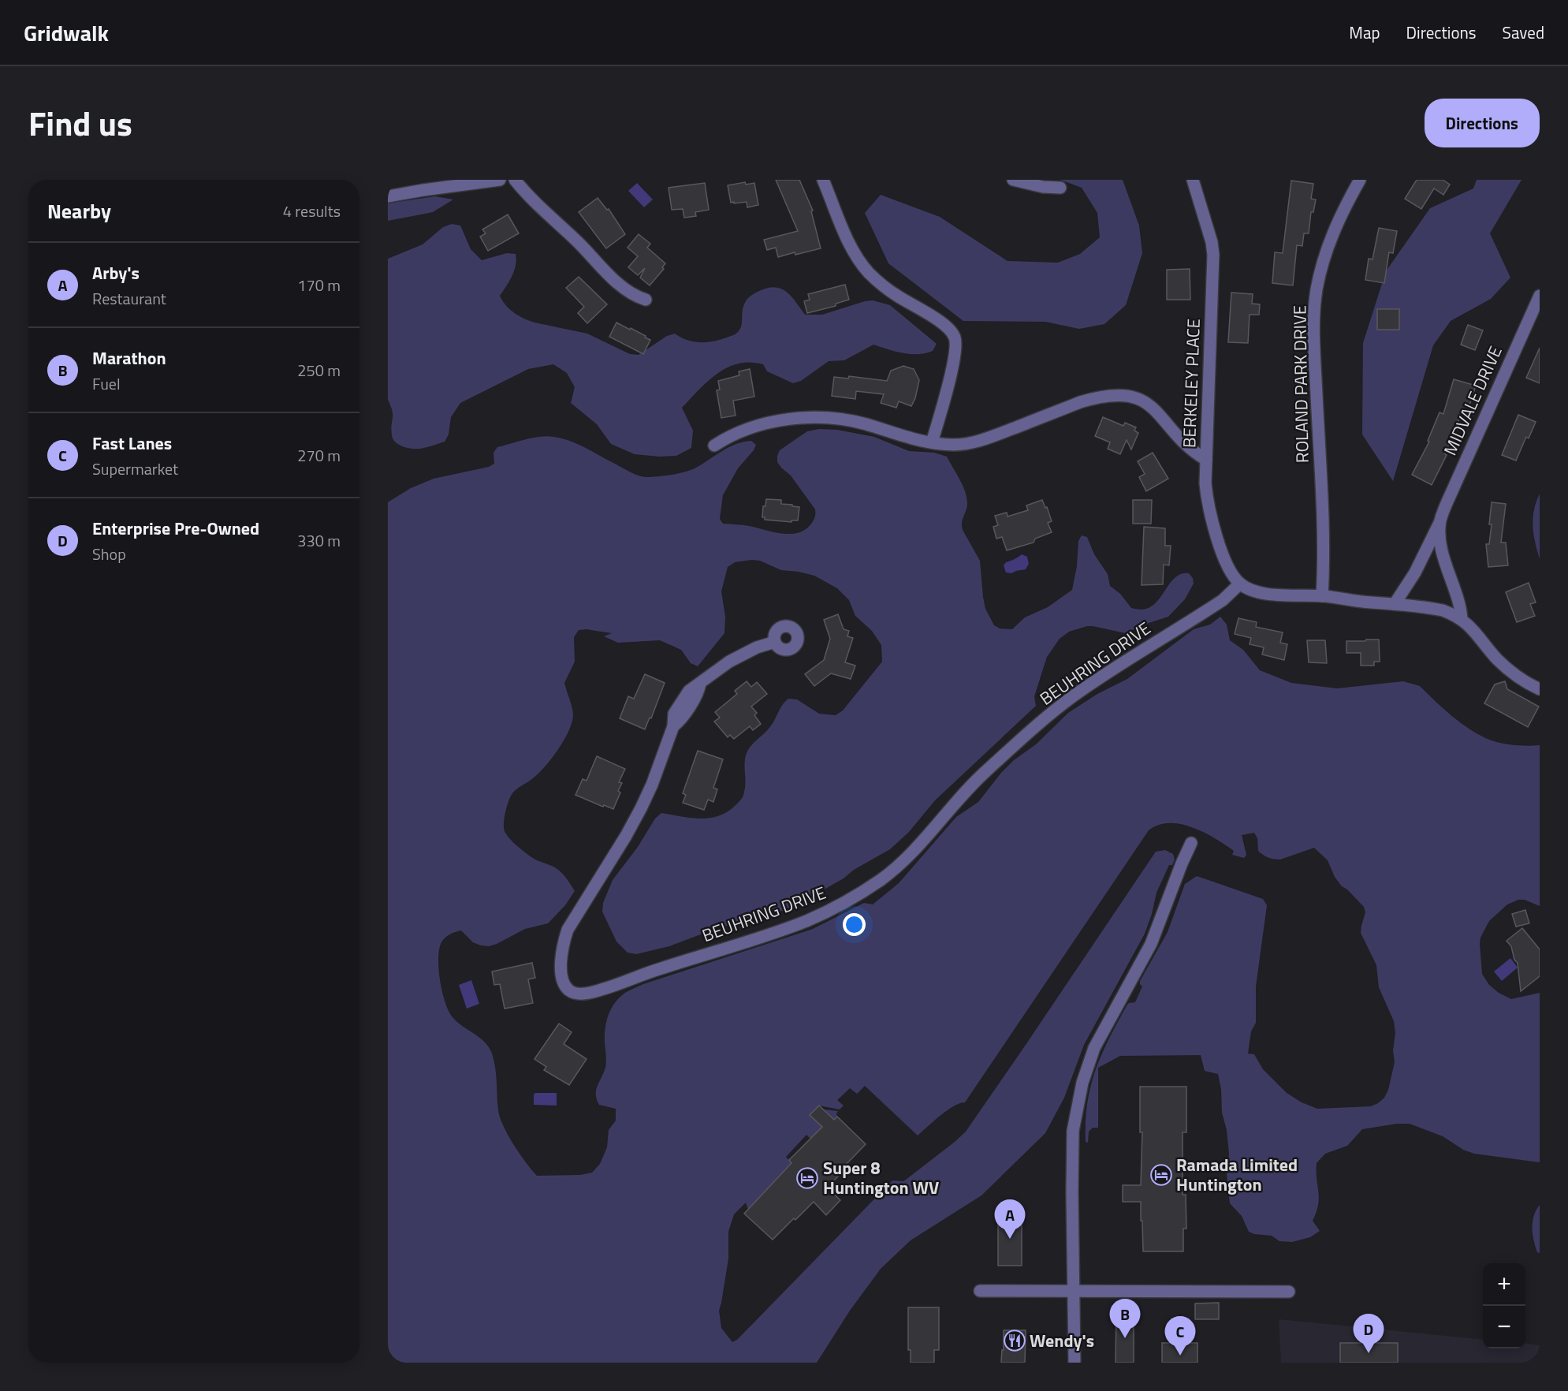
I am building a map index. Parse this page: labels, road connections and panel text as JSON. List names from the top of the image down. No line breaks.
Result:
{"streets":{"street":["BERKELEY PLACE","ROLAND PARK DRIVE","MIDVALE DRIVE","BEUHRING DRIVE"]},"crossings":[["BERKELEY PLACE","BEUHRING DRIVE"]],"places":{"hotel":["Ramada Limited Huntington","Super 8 Huntington WV"],"restaurant":["Wendy's"]},"page":{"header":"Gridwalk","nav":["Map","Directions","Saved"],"title":"Find us","buttons":"Directions","heading":["Nearby","4 results"],"list":[{"mark":"A","name":"Arby's","note":"Restaurant","value":"170 m"},{"mark":"B","name":"Marathon","note":"Fuel","value":"250 m"},{"mark":"C","name":"Fast Lanes","note":"Supermarket","value":"270 m"},{"mark":"D","name":"Enterprise Pre-Owned","note":"Shop","value":"330 m"}],"pins":["A","B","D","C"],"map_buttons":["+","−"]}}
